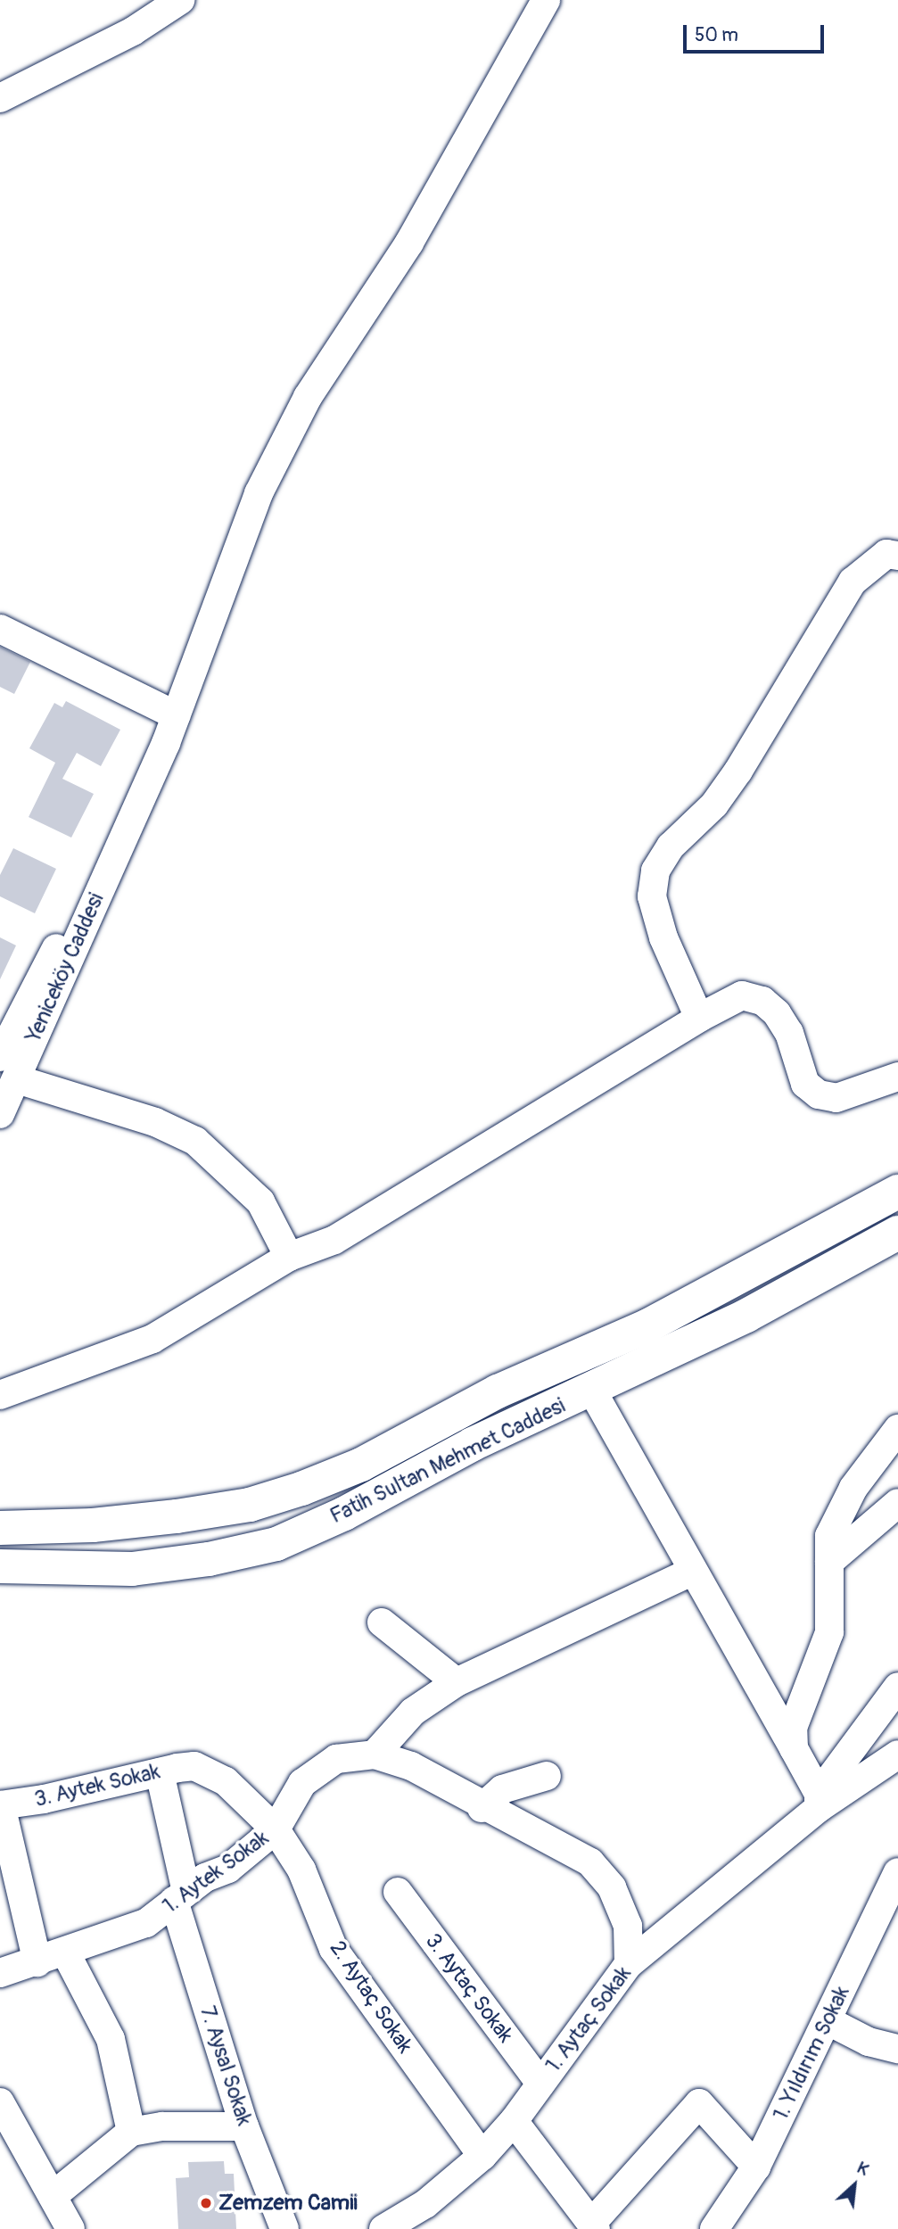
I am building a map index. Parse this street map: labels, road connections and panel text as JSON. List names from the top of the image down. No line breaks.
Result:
{"streets":{"main road":["Fatih Sultan Mehmet Caddesi"],"street":["Yeniceköy Caddesi","3. Aytek Sokak","1. Aytek Sokak","3. Aytaç Sokak","2. Aytaç Sokak","1. Aytaç Sokak","1. Yıldırım Sokak","7. Aysal Sokak"]},"crossings":[["3. Aytek Sokak","2. Aytaç Sokak"],["3. Aytek Sokak","7. Aysal Sokak"],["1. Aytek Sokak","2. Aytaç Sokak"],["1. Aytek Sokak","7. Aysal Sokak"],["3. Aytaç Sokak","1. Aytaç Sokak"],["2. Aytaç Sokak","1. Aytaç Sokak"]],"places":["Zemzem Camii"],"scale_bar":"50 m","north":"top right"}
